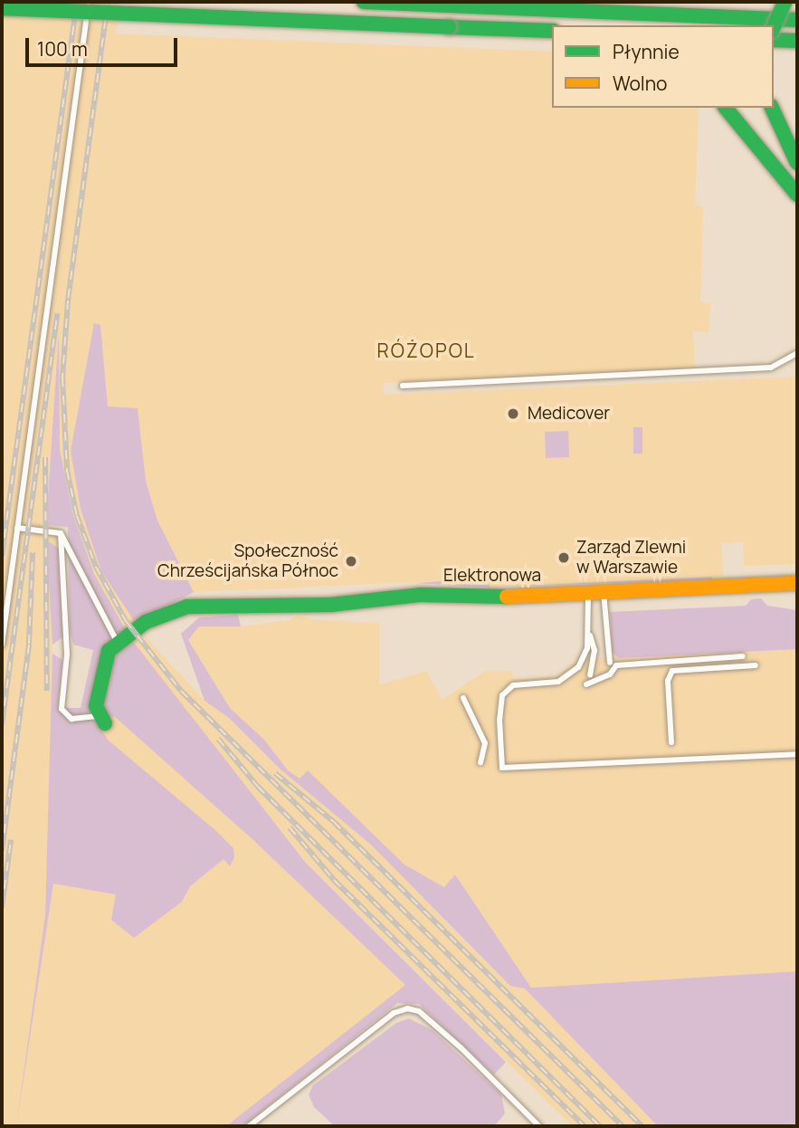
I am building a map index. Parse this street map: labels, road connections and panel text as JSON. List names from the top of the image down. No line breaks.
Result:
{"streets":{"main road":["Elektronowa"]},"districts":["RÓŻOPOL"],"places":["Medicover","Zarząd Zlewni w Warszawie","Społeczność Chrześcijańska Północ"],"legend":["Płynnie","Wolno"],"scale_bar":"100 m"}
